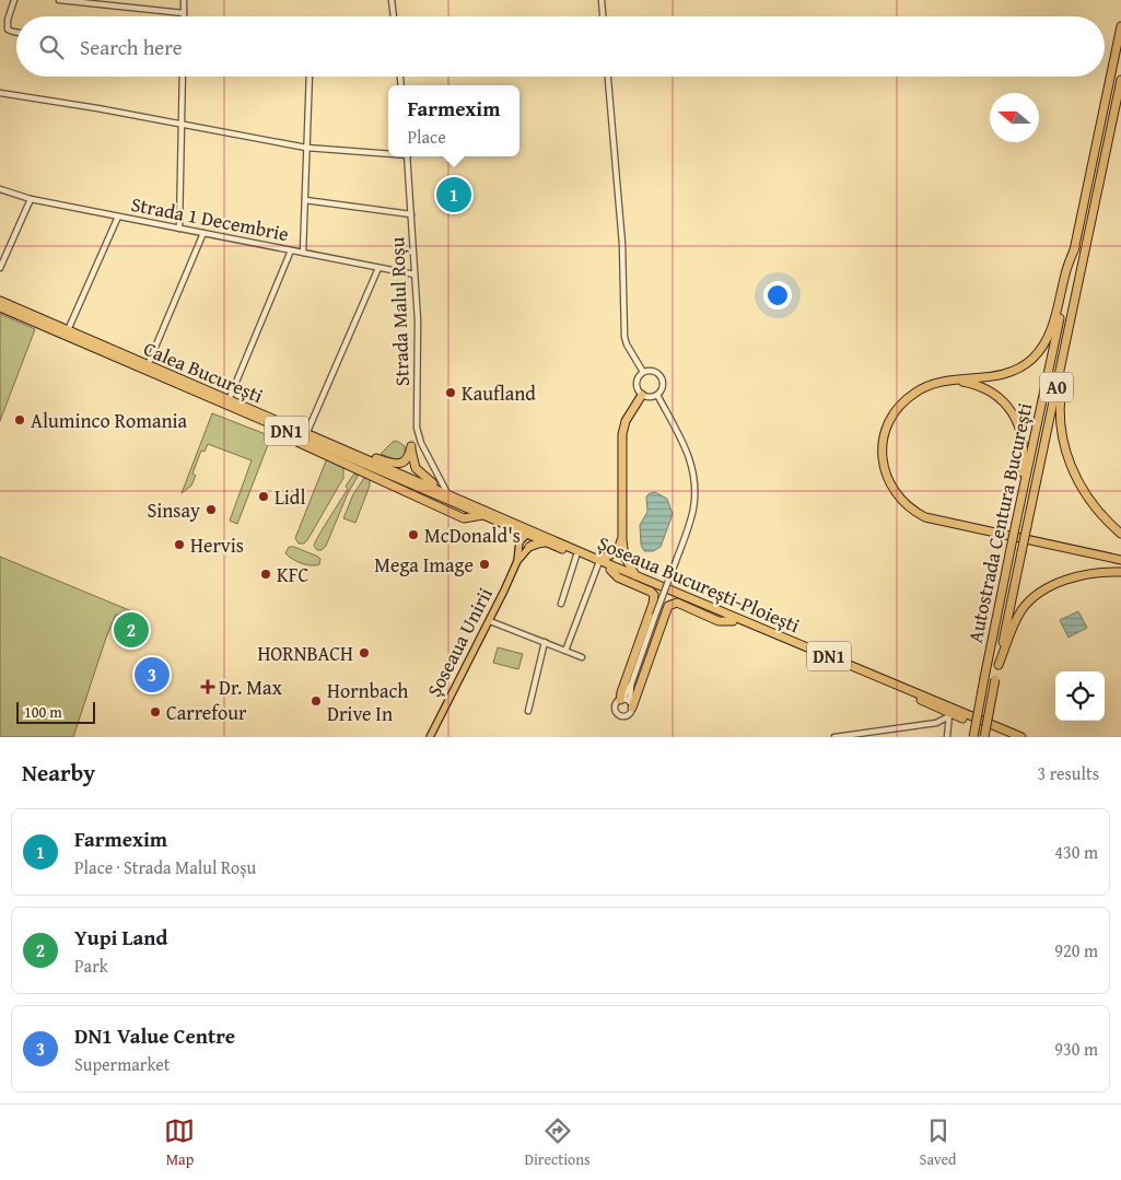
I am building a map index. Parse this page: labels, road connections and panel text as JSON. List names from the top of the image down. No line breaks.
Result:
{"streets":{"highway":["Calea București","A0","DN1","Autostrada Centura București","Șoseaua București-Ploiești"],"main road":["Șoseaua Unirii"],"street":["Strada 1 Decembrie","Strada Malul Roșu"]},"crossings":[["Strada 1 Decembrie","Strada Malul Roșu"],["Strada Malul Roșu","Calea București"],["Calea București","DN1"],["Calea București","Șoseaua București-Ploiești"],["DN1","Șoseaua București-Ploiești"]],"places":{"other":["Kaufland","Aluminco Romania","Lidl","Sinsay","McDonald's","Hervis","Mega Image","KFC","HORNBACH","Hornbach Drive In","Carrefour"],"health":["Dr. Max"]},"scale_bar":"100 m","north":"left","page":{"search":"Search here","popup":["Farmexim","Place"],"pins":["1","2","3"],"scale":"100 m","heading":["Nearby","3 results"],"list":[{"mark":"1","name":"Farmexim","note":"Place · Strada Malul Roșu","value":"430 m"},{"mark":"2","name":"Yupi Land","note":"Park","value":"920 m"},{"mark":"3","name":"DN1 Value Centre","note":"Supermarket","value":"930 m"}],"nav":["Map","Directions","Saved"]}}
